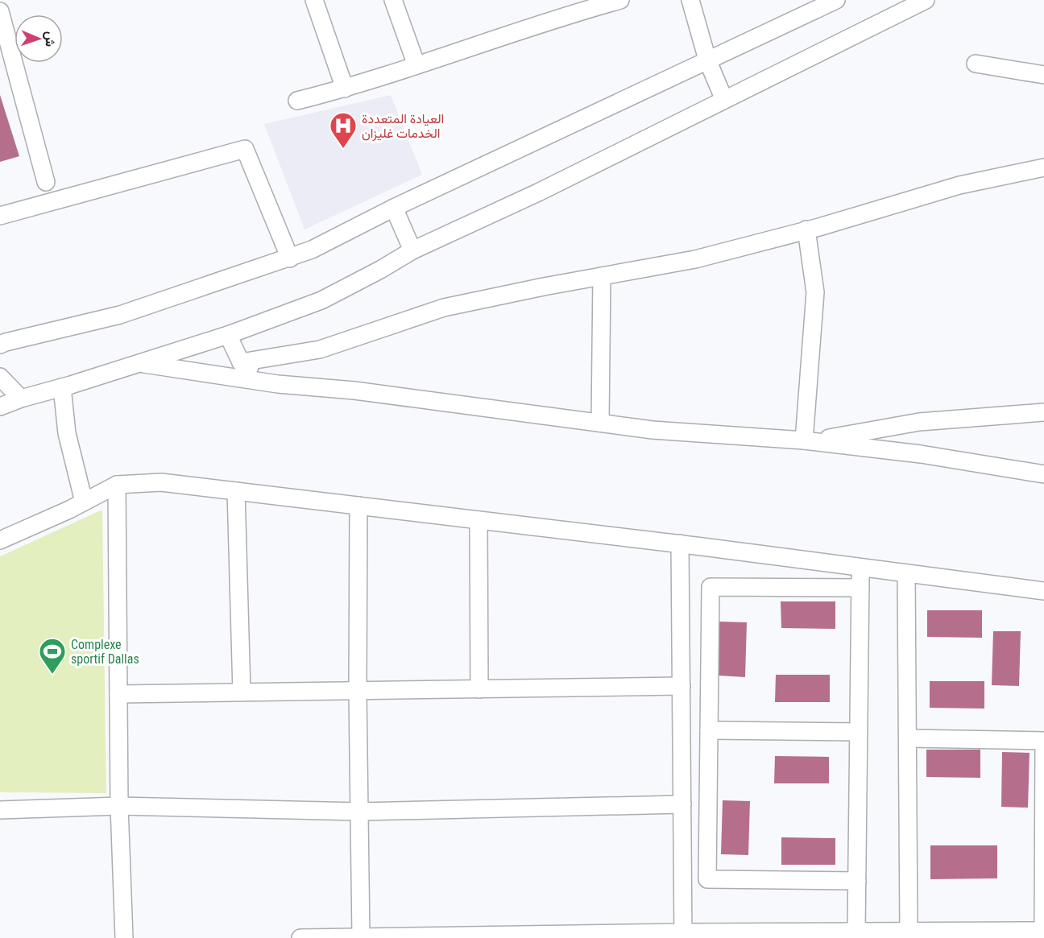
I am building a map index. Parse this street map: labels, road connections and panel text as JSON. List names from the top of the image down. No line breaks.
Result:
{"places":{"hospital":["العيادة المتعددة الخدمات غليزان"],"sports":["Complexe sportif Dallas"]},"north":"right"}
